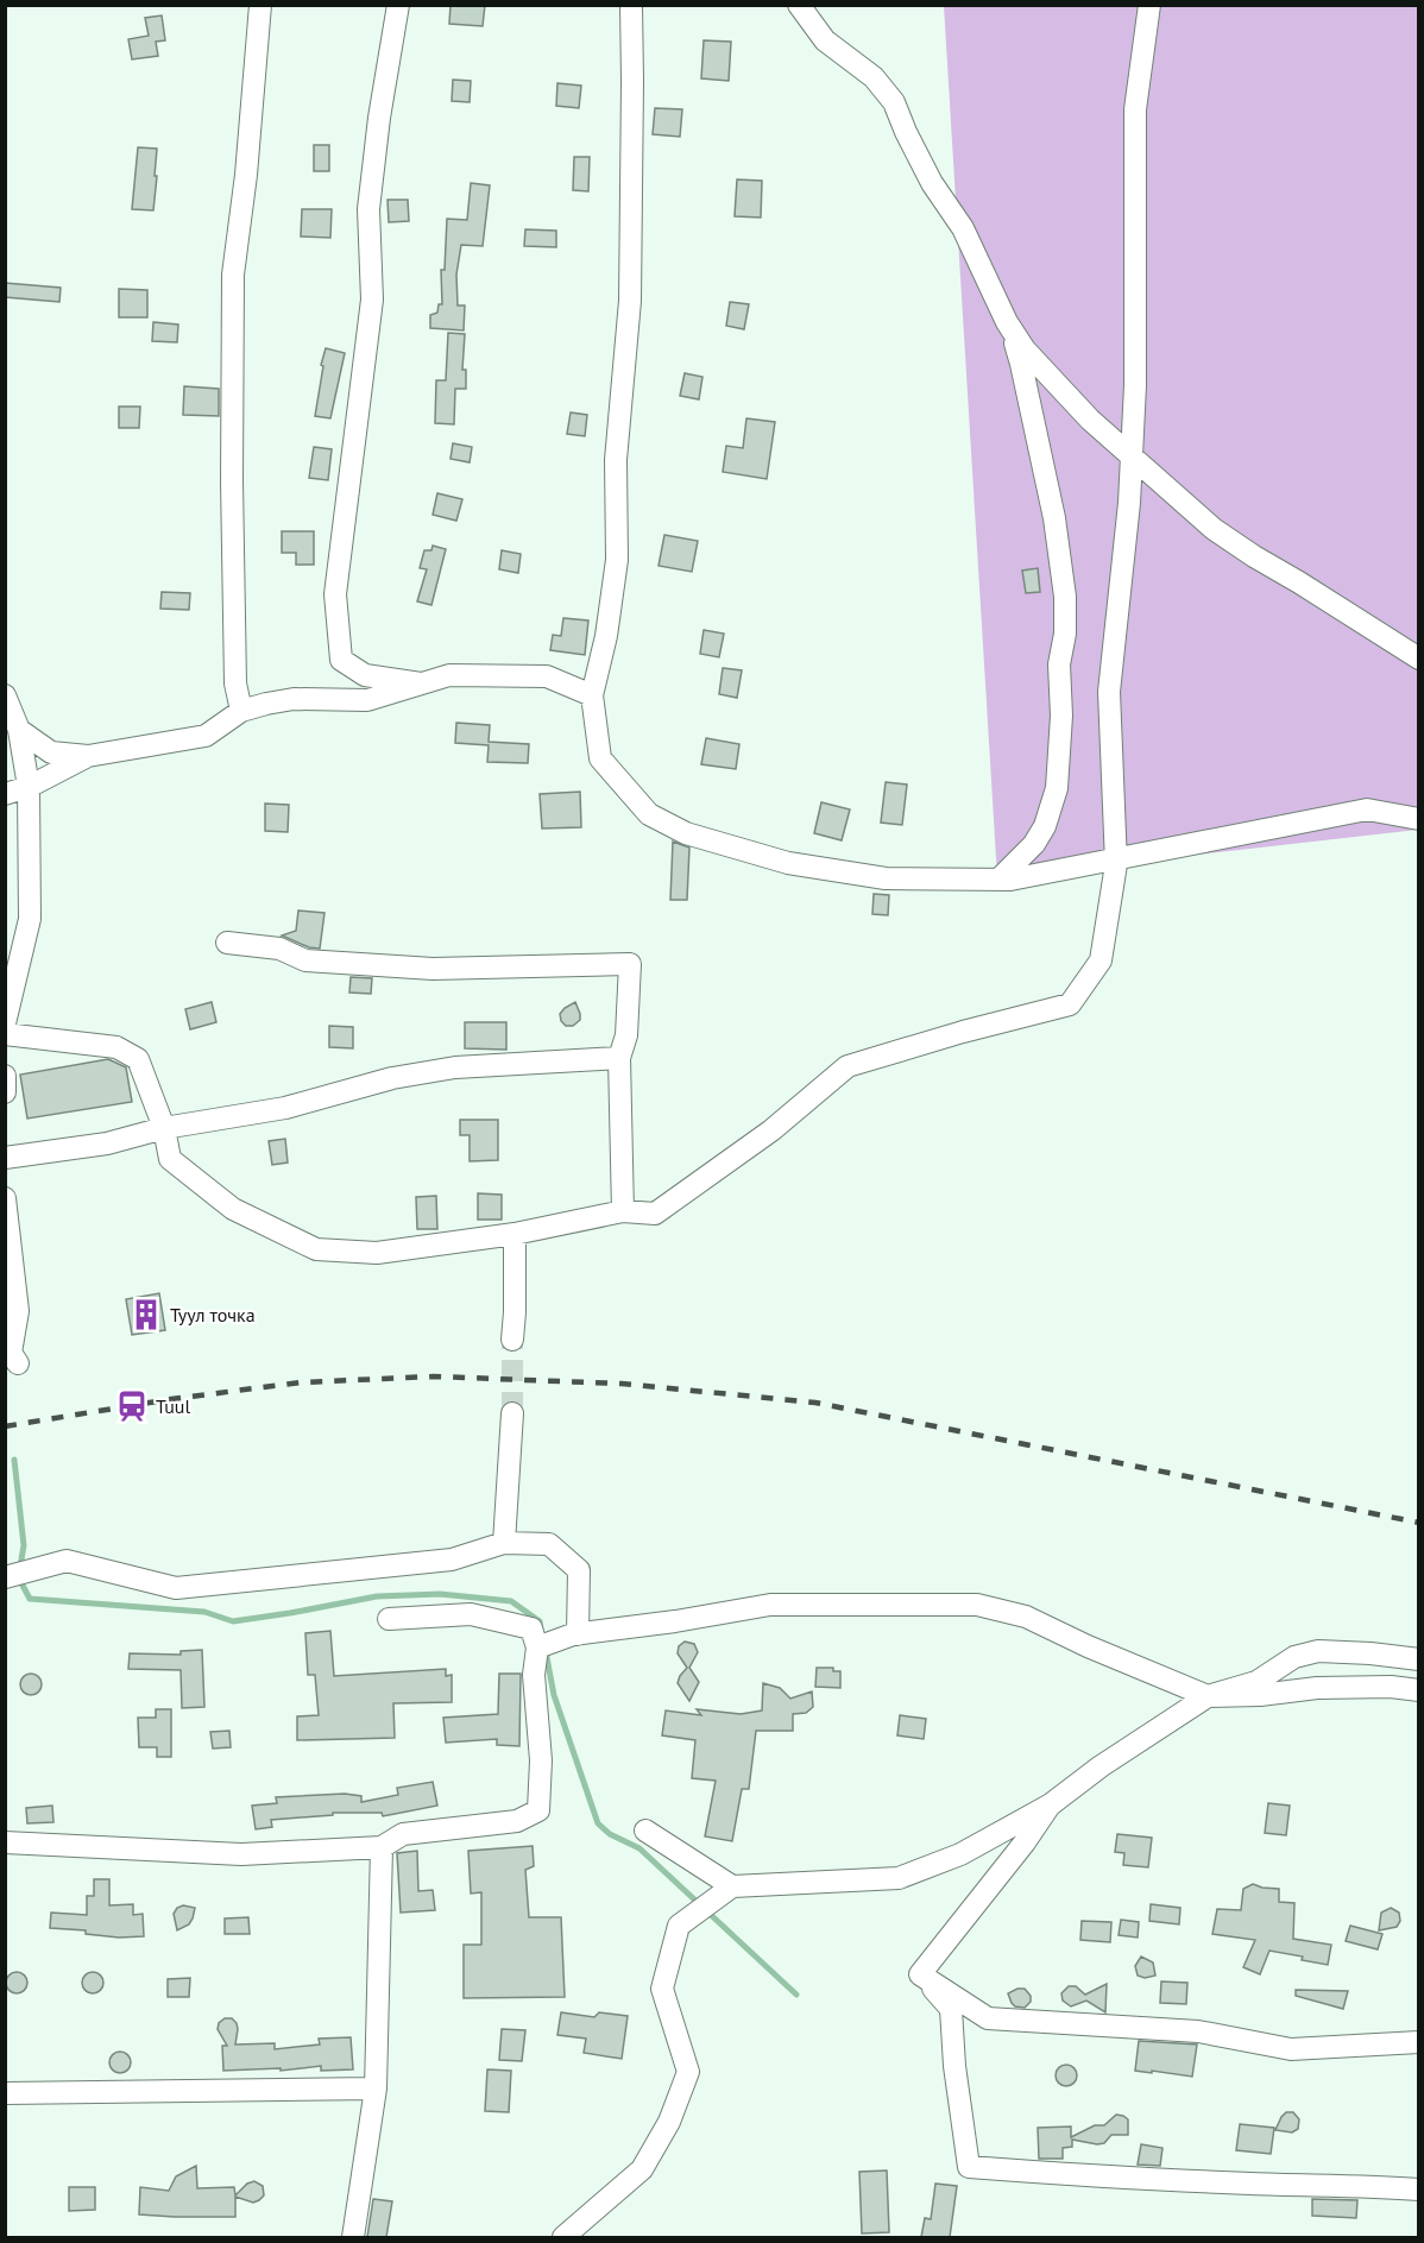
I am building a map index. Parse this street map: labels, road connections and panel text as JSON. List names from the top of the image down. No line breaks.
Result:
{"places":{"building":["Туул точка"],"station":["Tuul"]}}
